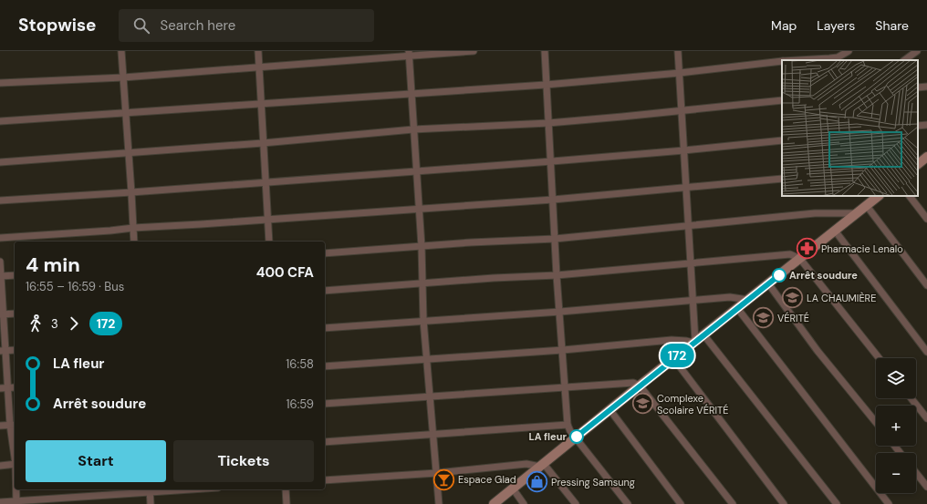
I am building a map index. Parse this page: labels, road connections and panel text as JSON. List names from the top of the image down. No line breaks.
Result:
{"places":{"pharmacy":["Pharmacie Lenalo"],"other":["Arrêt soudure","LA fleur"],"school or university":["LA CHAUMIÈRE","VÉRITÉ","Complexe Scolaire VÉRITÉ"],"bar":["Espace Glad"],"shop":["Pressing Samsung"]},"lines":["bus line 172"],"page":{"header":"Stopwise","search":"Search here","nav":["Map","Layers","Share"],"on_map":"172","heading":["4 min","16:55 – 16:59 · Bus","400 CFA"],"legs":["3","172"],"list":[{"name":"LA fleur","value":"16:58"},{"name":"Arrêt soudure","value":"16:59"}],"map_buttons":["+","−"],"buttons":["Start","Tickets"]}}
